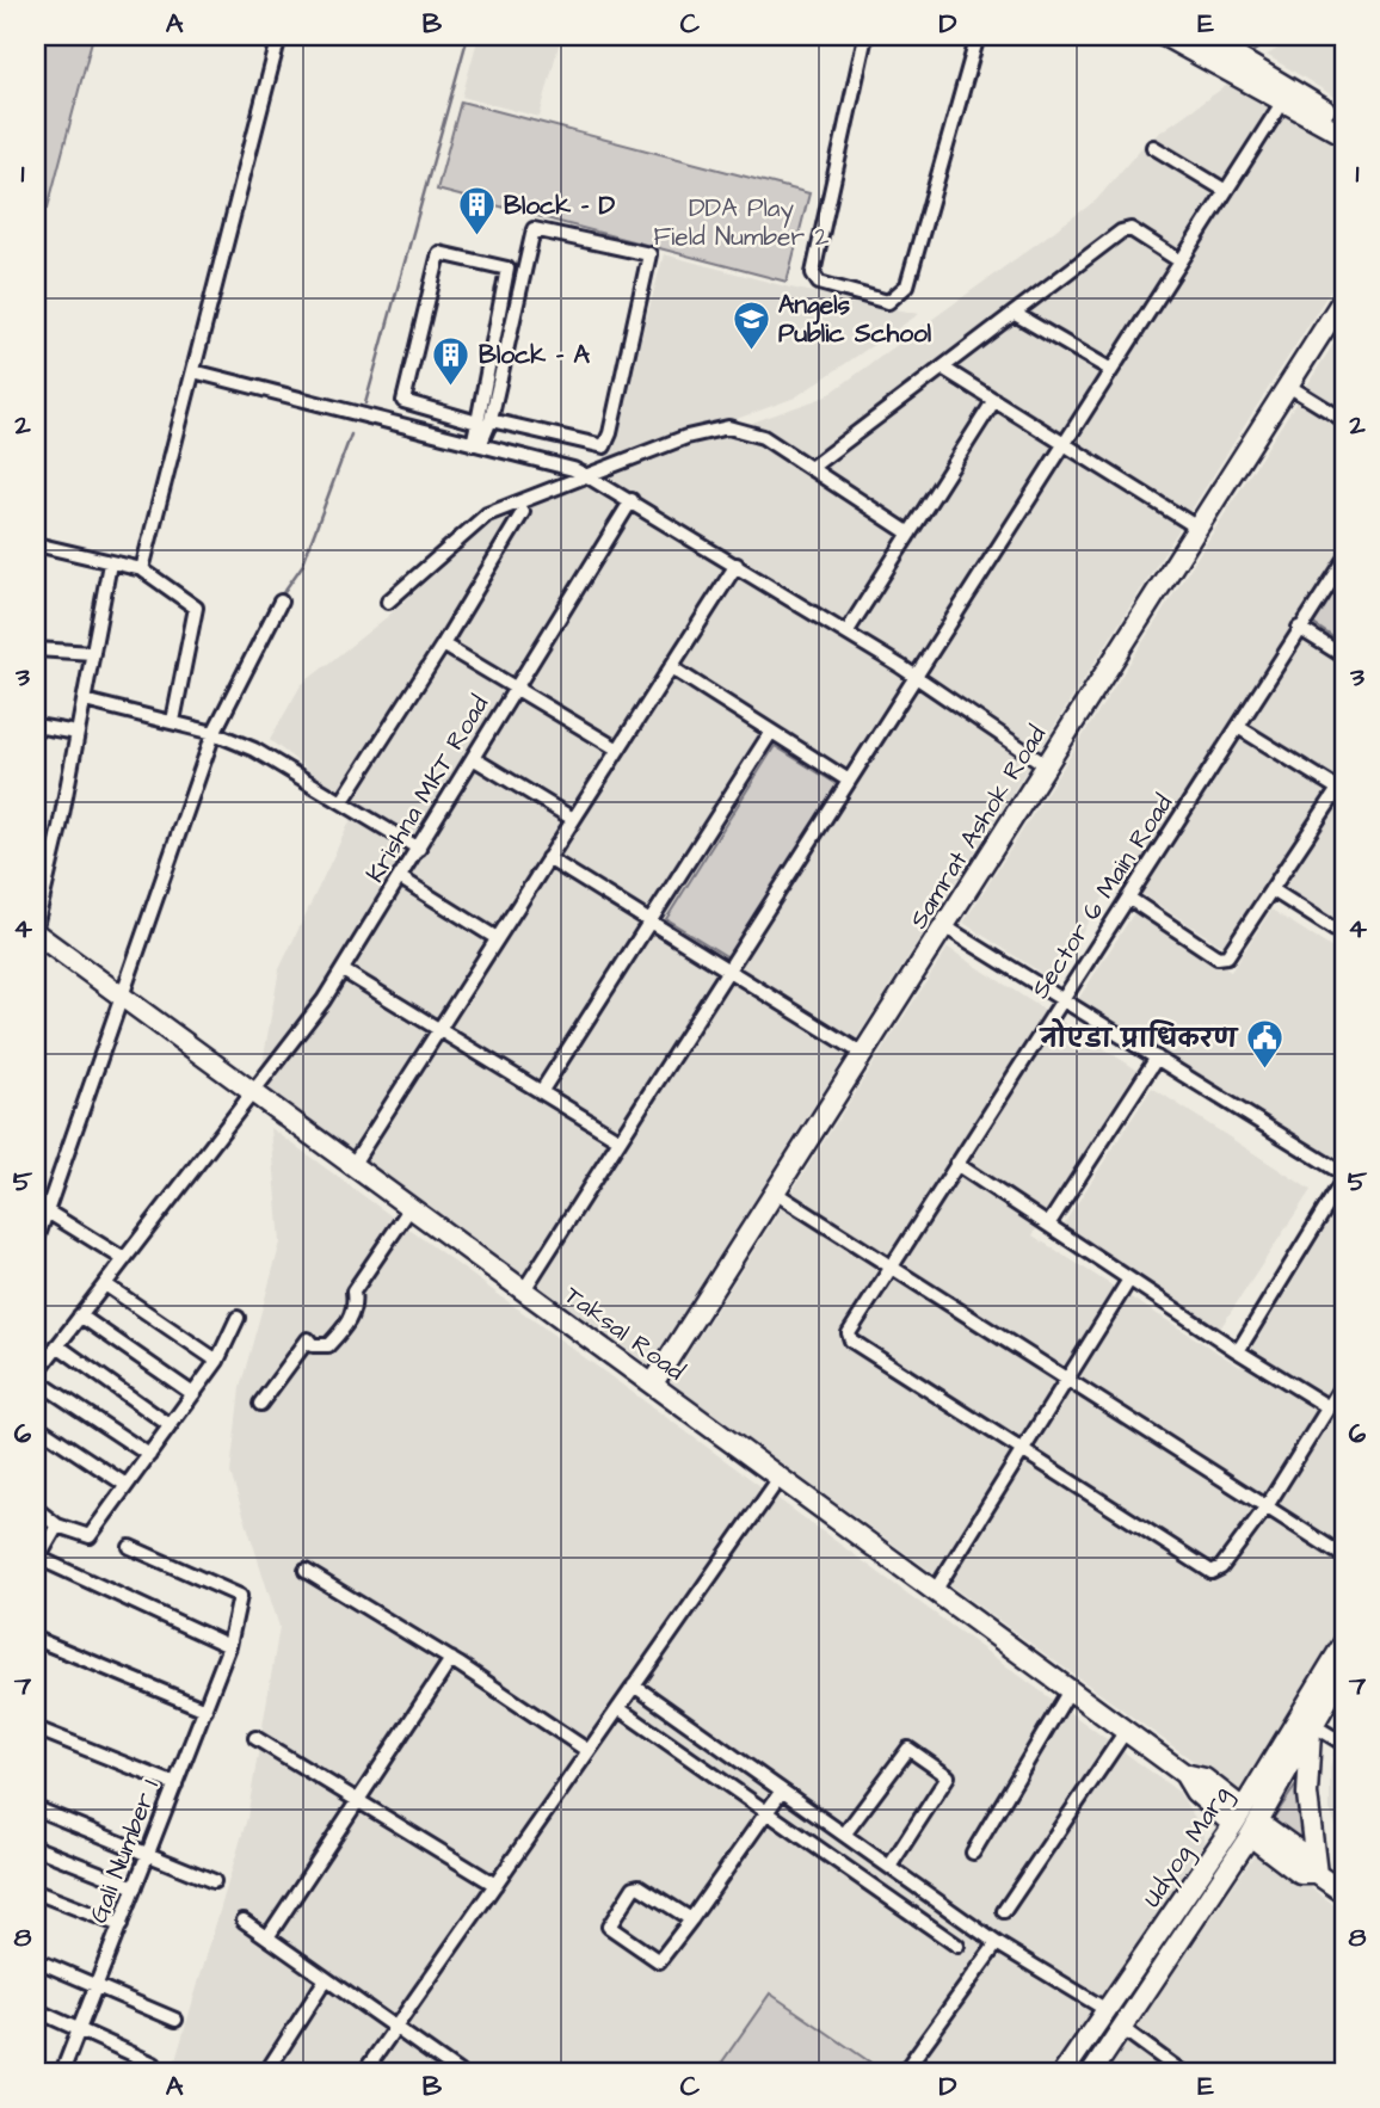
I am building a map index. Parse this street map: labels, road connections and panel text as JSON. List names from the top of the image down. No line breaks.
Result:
{"streets":{"street":["Krishna MKT Road","Samrat Ashok Road","Sector 6 Main Road","Taksal Road","Udyog Marg","Gali Number 1"]},"crossings":[["Krishna MKT Road","Taksal Road"],["Samrat Ashok Road","Taksal Road"],["Taksal Road","Udyog Marg"]],"parks":["DDA Play Field Number 2"],"places":{"building":["Block - D","Block - A"],"school or university":["Angels Public School"],"public building":["नोएडा प्राधिकरण"]},"grid":{"columns":["A","B","C","D","E"],"rows":["1","2","3","4","5","6","7","8"]}}
